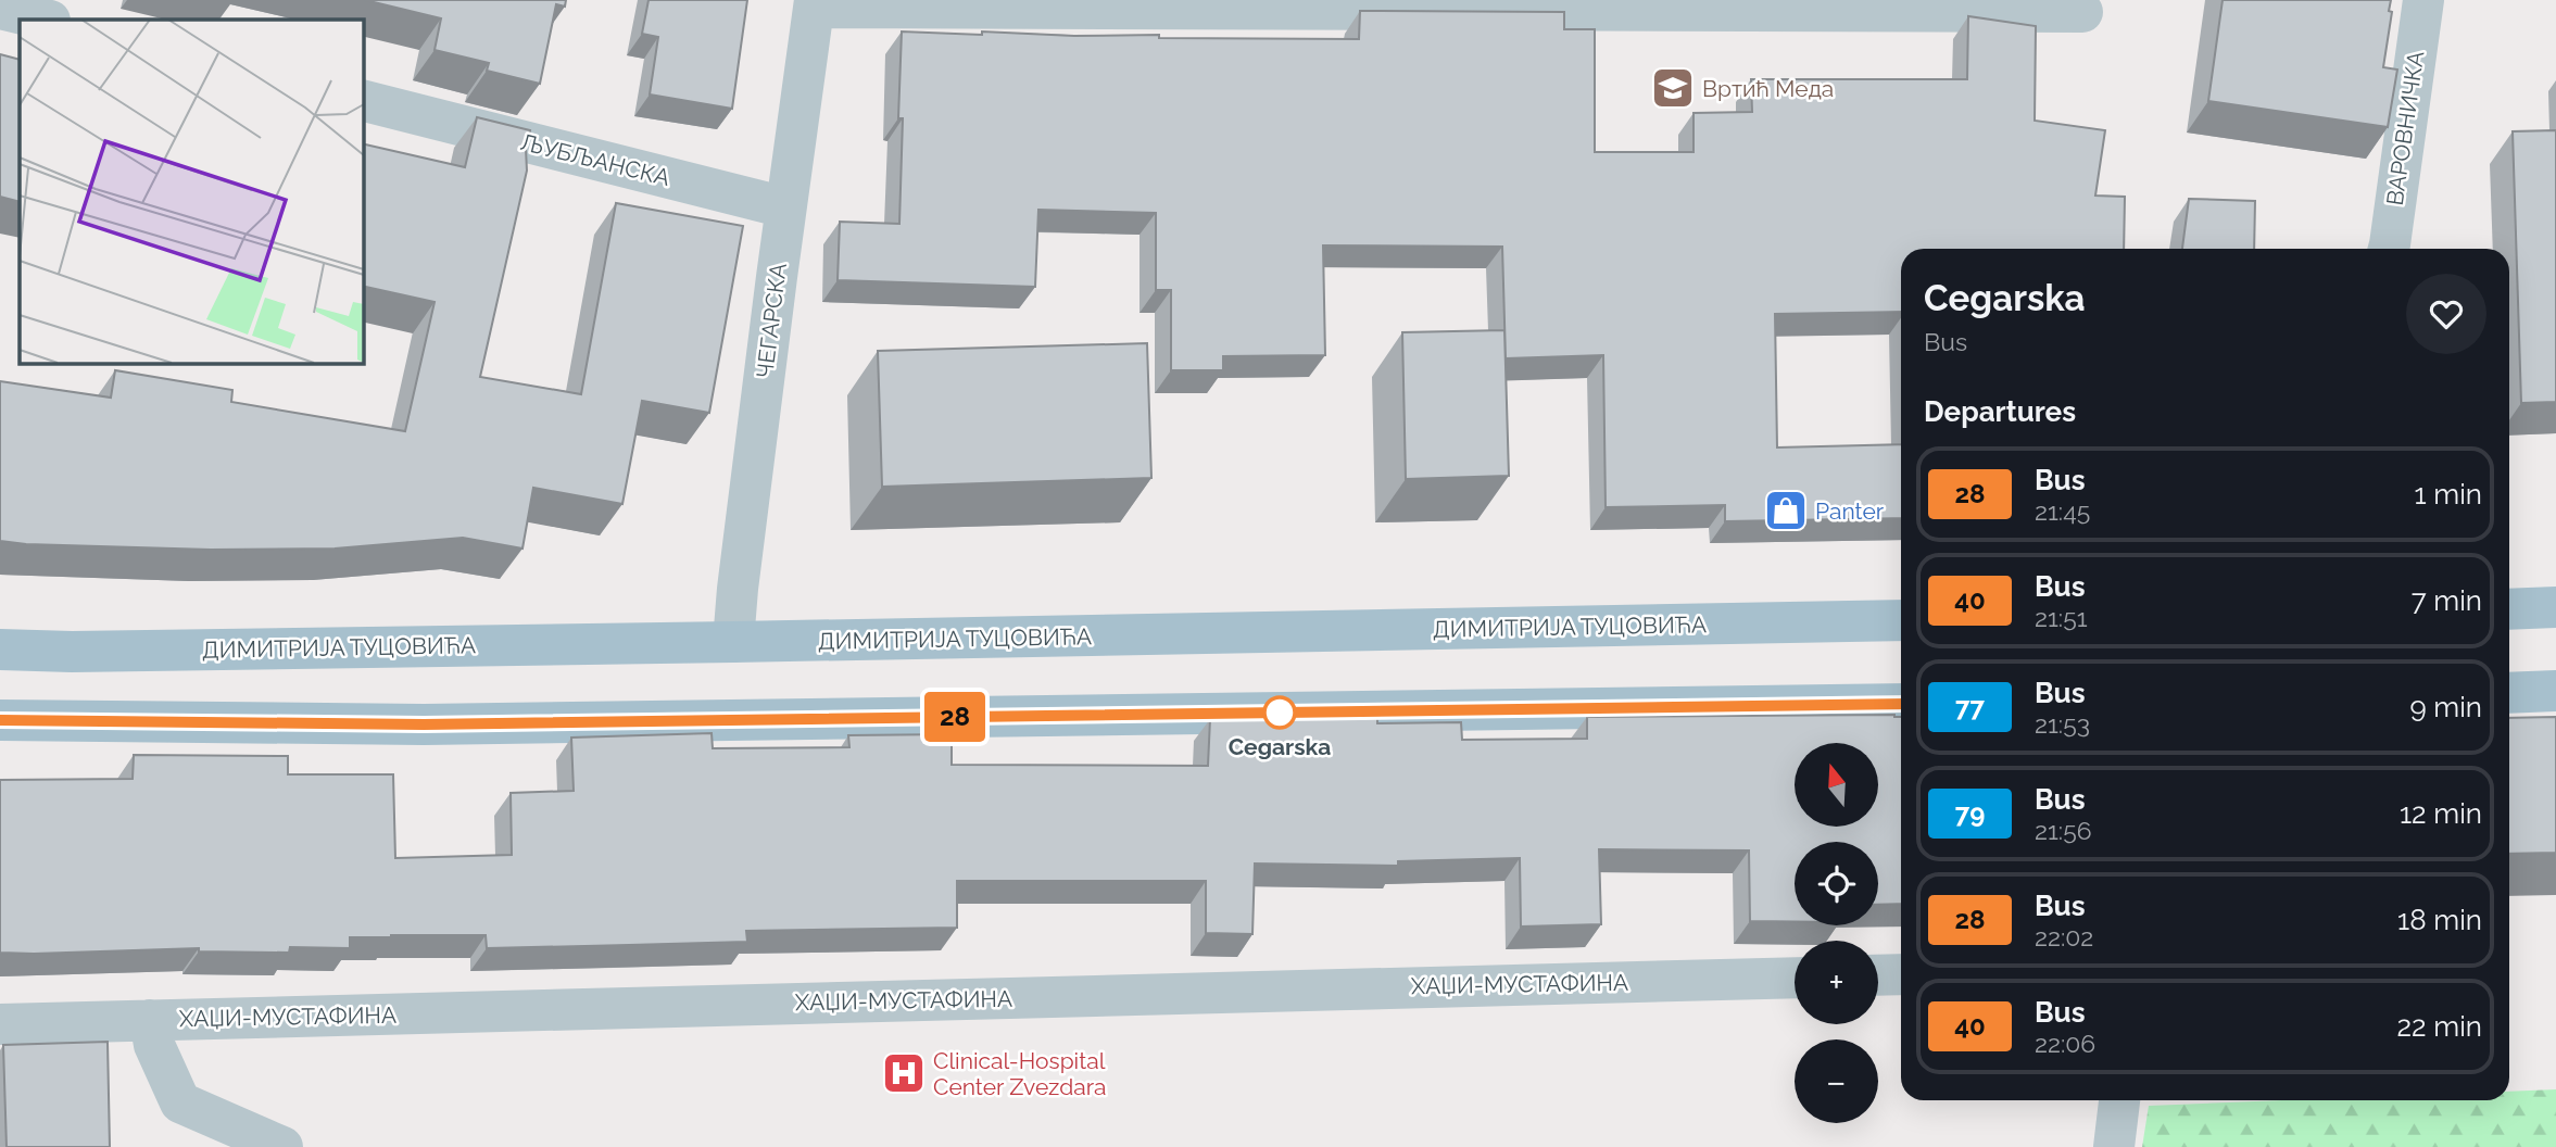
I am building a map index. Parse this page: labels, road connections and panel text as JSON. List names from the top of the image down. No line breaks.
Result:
{"streets":{"main road":["ДИМИТРИЈА ТУЦОВИЋА"],"street":["ВАРОВНИЧКА","ЉУБЉАНСКА","ЧЕГАРСКА","ХАЏИ-МУСТАФИНА"]},"crossings":[["ЉУБЉАНСКА","ЧЕГАРСКА"],["ЧЕГАРСКА","ДИМИТРИЈА ТУЦОВИЋА"]],"places":{"school or university":["Вртић Меда"],"shop":["Panter"],"other":["Cegarska"],"hospital":["Clinical-Hospital Center Zvezdara"]},"lines":["bus line 28"],"north":"top","page":{"on_map":"28","heading":[["Cegarska","Bus"],"Departures"],"list":[{"mark":"28","name":"Bus","note":"21:45","value":"1 min"},{"mark":"40","name":"Bus","note":"21:51","value":"7 min"},{"mark":"77","name":"Bus","note":"21:53","value":"9 min"},{"mark":"79","name":"Bus","note":"21:56","value":"12 min"},{"mark":"28","name":"Bus","note":"22:02","value":"18 min"},{"mark":"40","name":"Bus","note":"22:06","value":"22 min"}],"map_buttons":["+","−"]}}
